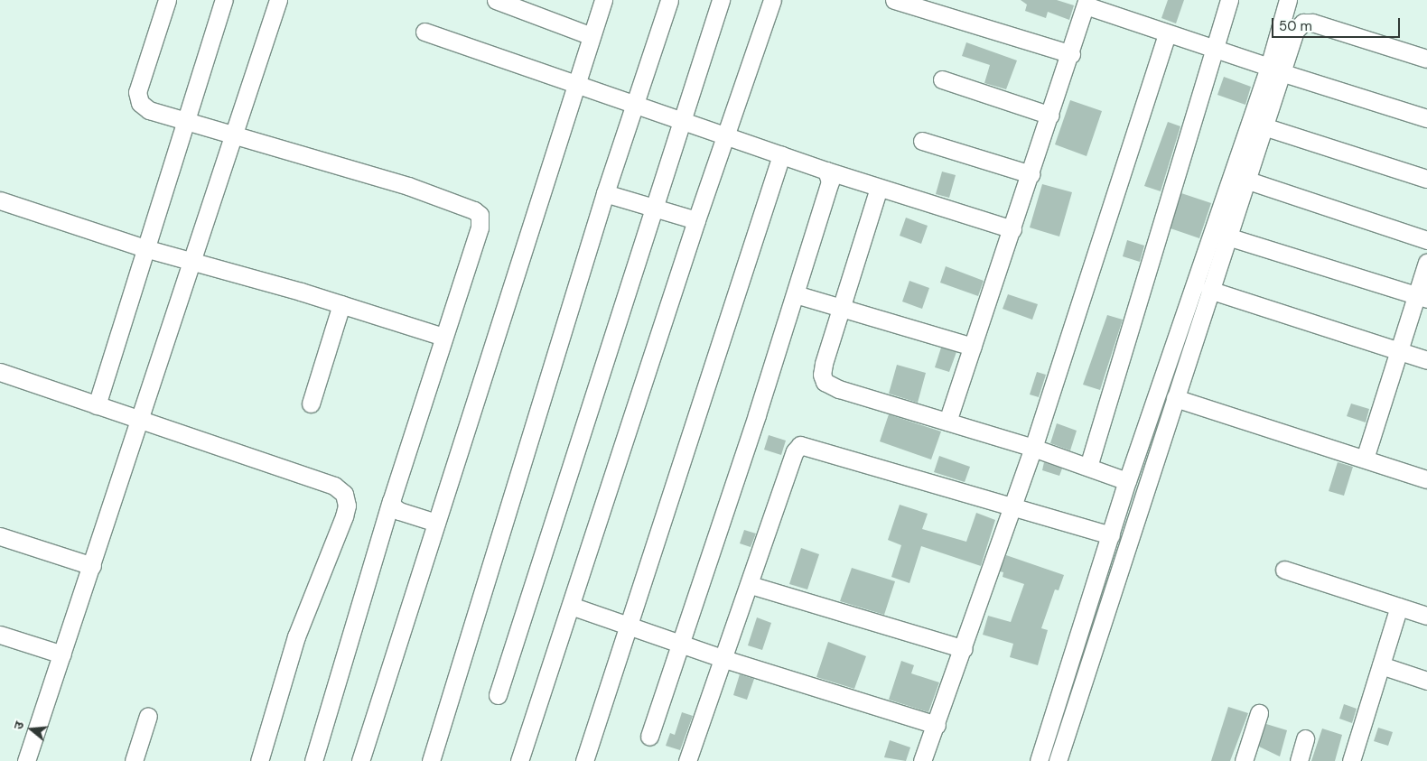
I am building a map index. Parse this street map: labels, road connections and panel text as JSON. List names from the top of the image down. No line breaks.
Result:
{"scale_bar":"50 m","north":"left"}
